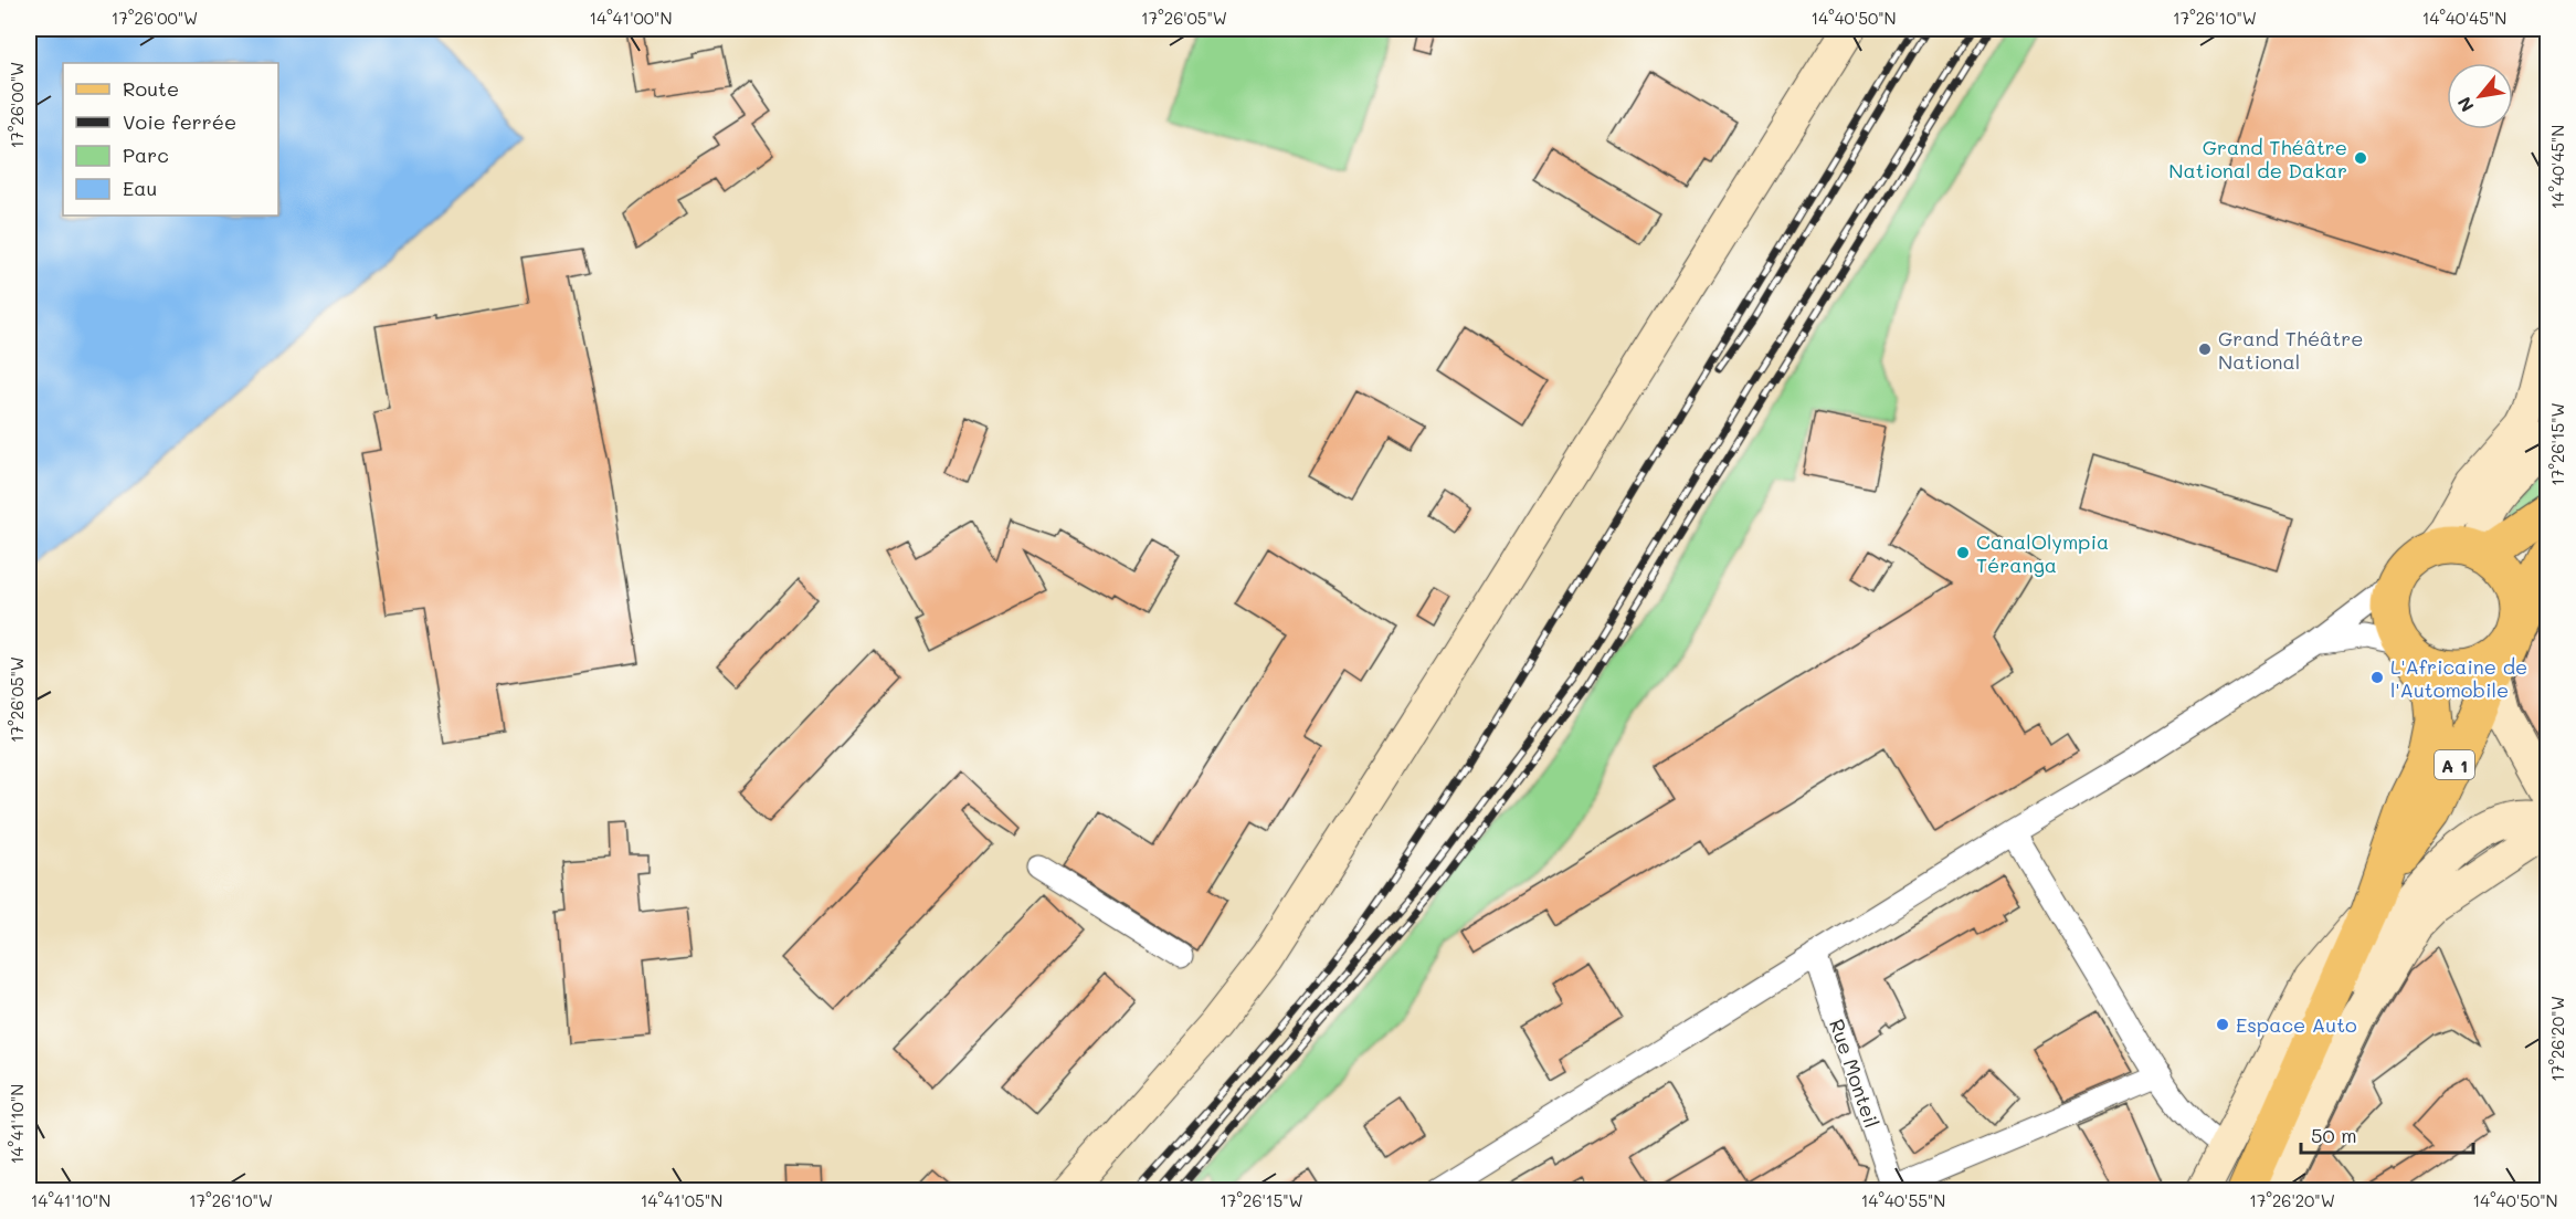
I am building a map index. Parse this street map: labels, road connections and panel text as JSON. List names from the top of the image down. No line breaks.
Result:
{"streets":{"main road":["A 1"],"street":["Rue Monteil"]},"places":["Grand Théâtre National de Dakar","Grand Théâtre National","CanalOlympia Téranga","L'Africaine de l'Automobile","Espace Auto"],"legend":["Route","Voie ferrée","Parc","Eau"],"scale_bar":"50 m","north":"bottom left","coordinates":["17°26'00\"W","14°41'00\"N","17°26'05\"W","14°40'50\"N","17°26'10\"W","14°40'45\"N","17°26'15\"W","17°26'20\"W","14°41'10\"N","14°41'05\"N","14°40'55\"N"]}
